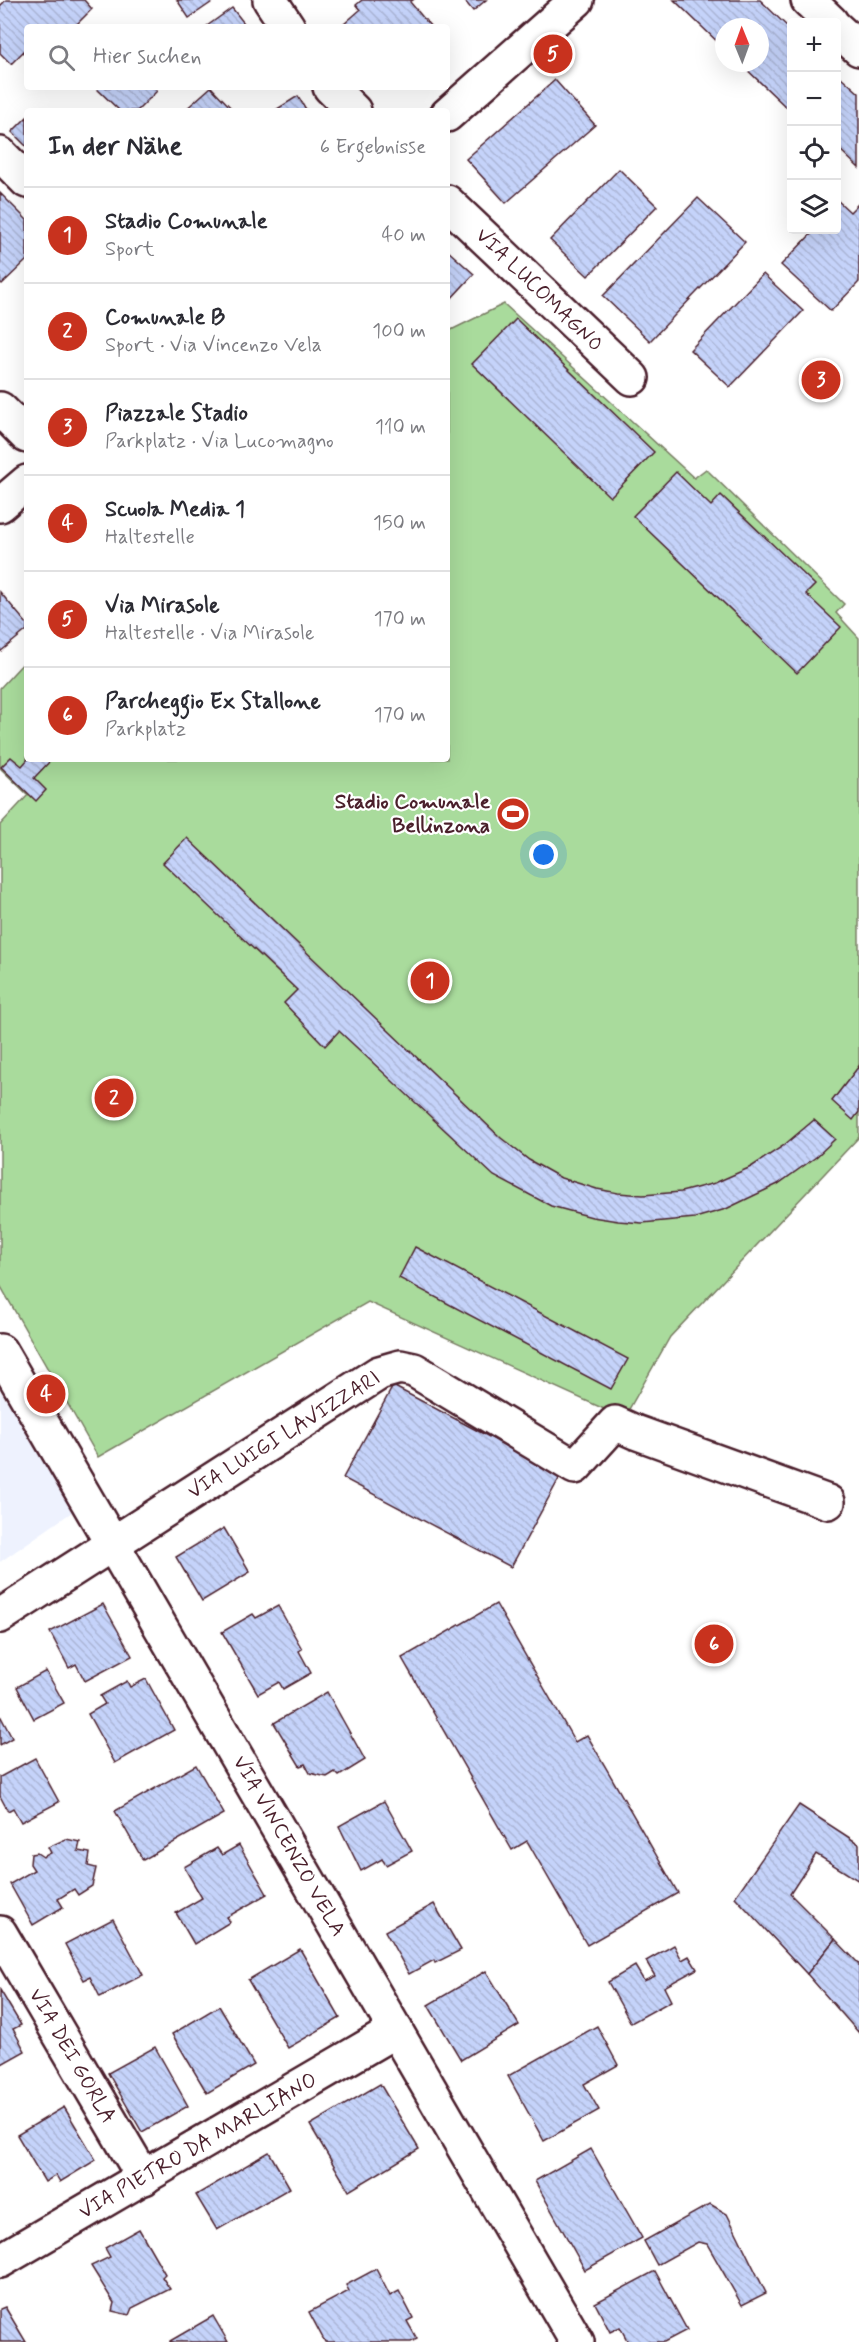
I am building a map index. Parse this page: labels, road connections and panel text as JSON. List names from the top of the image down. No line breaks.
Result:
{"streets":{"street":["VIA LUCOMAGNO","VIA LUIGI LAVIZZARI","VIA VINCENZO VELA","VIA DEI GORLA","VIA PIETRO DA MARLIANO"]},"crossings":[["VIA LUIGI LAVIZZARI","VIA VINCENZO VELA"],["VIA VINCENZO VELA","VIA PIETRO DA MARLIANO"],["VIA DEI GORLA","VIA PIETRO DA MARLIANO"]],"places":{"sports":["Stadio Comunale Bellinzona"]},"north":"top","page":{"map_buttons":["+","−"],"search":"Hier suchen","pins":["5","3","1","2","4","6"],"heading":["In der Nähe","6 Ergebnisse"],"list":[{"mark":"1","name":"Stadio Comunale","note":"Sport","value":"40 m"},{"mark":"2","name":"Comunale B","note":"Sport · Via Vincenzo Vela","value":"100 m"},{"mark":"3","name":"Piazzale Stadio","note":"Parkplatz · Via Lucomagno","value":"110 m"},{"mark":"4","name":"Scuola Media 1","note":"Haltestelle","value":"150 m"},{"mark":"5","name":"Via Mirasole","note":"Haltestelle · Via Mirasole","value":"170 m"},{"mark":"6","name":"Parcheggio Ex Stallone","note":"Parkplatz","value":"170 m"}]}}
